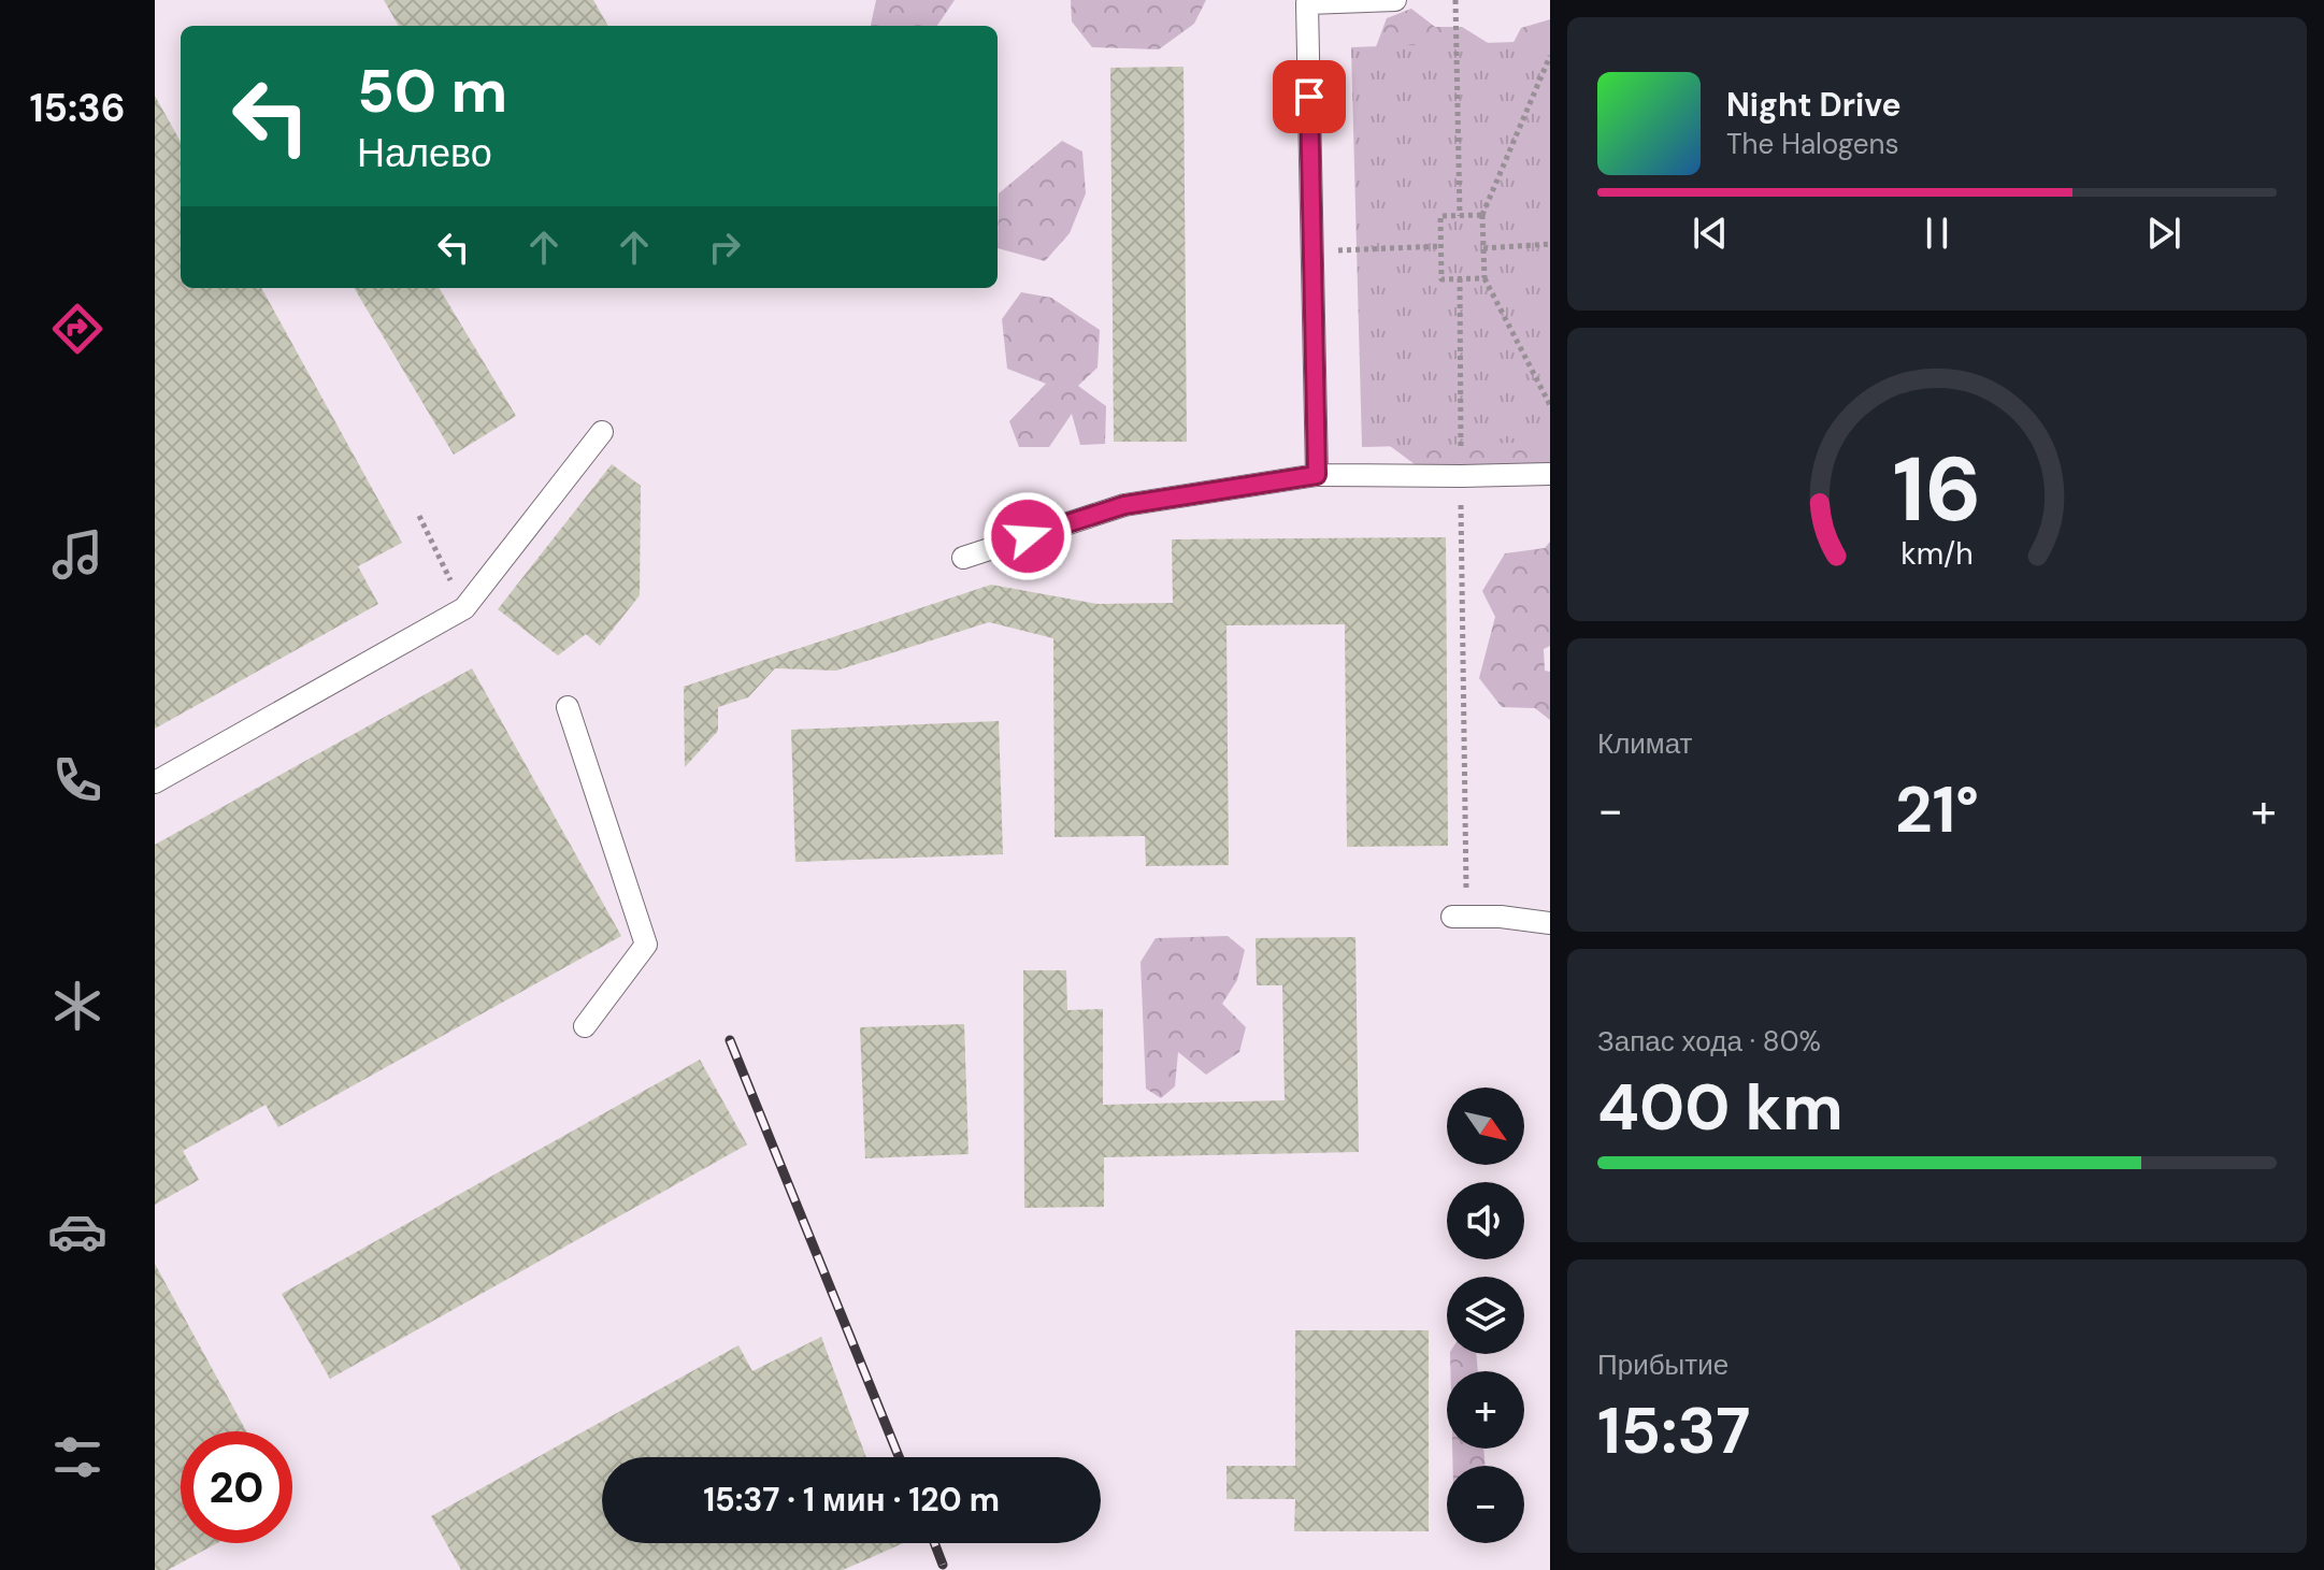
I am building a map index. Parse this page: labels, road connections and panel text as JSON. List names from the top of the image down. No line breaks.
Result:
{"north":"bottom right","page":{"tabs":"15:36","turn":["50 m","Налево"],"song":["Night Drive","The Halogens"],"tile":["Климат",["Запас хода · 80%","400 km"],["Прибытие","15:37"]],"heat":["−","21°","+"],"map_buttons":["+","−"],"limit":"20","trip":"15:37 · 1 мин · 120 m","gauge":["16","km/h"]}}
